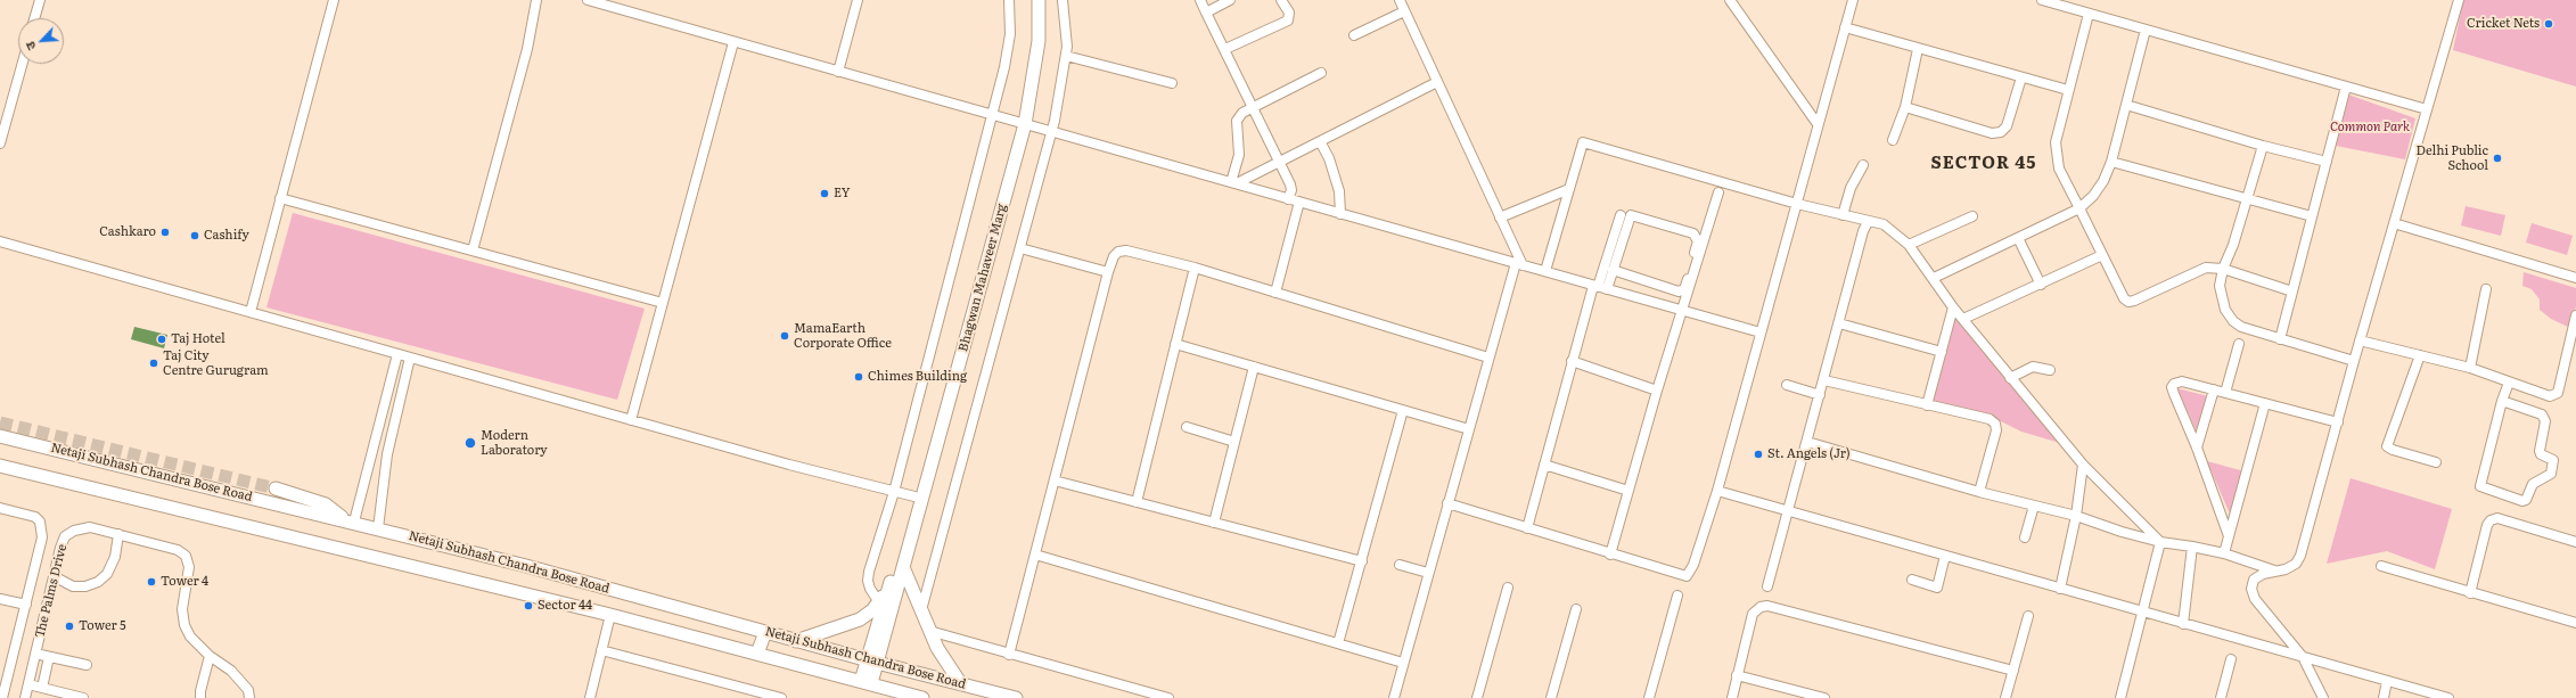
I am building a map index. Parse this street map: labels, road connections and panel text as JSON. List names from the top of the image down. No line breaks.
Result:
{"streets":{"main road":["Bhagwan Mahaveer Marg","Netaji Subhash Chandra Bose Road"],"street":["The Palms Drive"]},"crossings":[["Bhagwan Mahaveer Marg","Netaji Subhash Chandra Bose Road"]],"districts":["SECTOR 45"],"parks":["Common Park"],"places":["Cricket Nets","Delhi Public School","EY","Cashkaro","Cashify","MamaEarth Corporate Office","Taj Hotel","Taj City Centre Gurugram","Chimes Building","Modern Laboratory","St. Angels (Jr)","Tower 4","Sector 44","Tower 5"],"north":"bottom left"}
